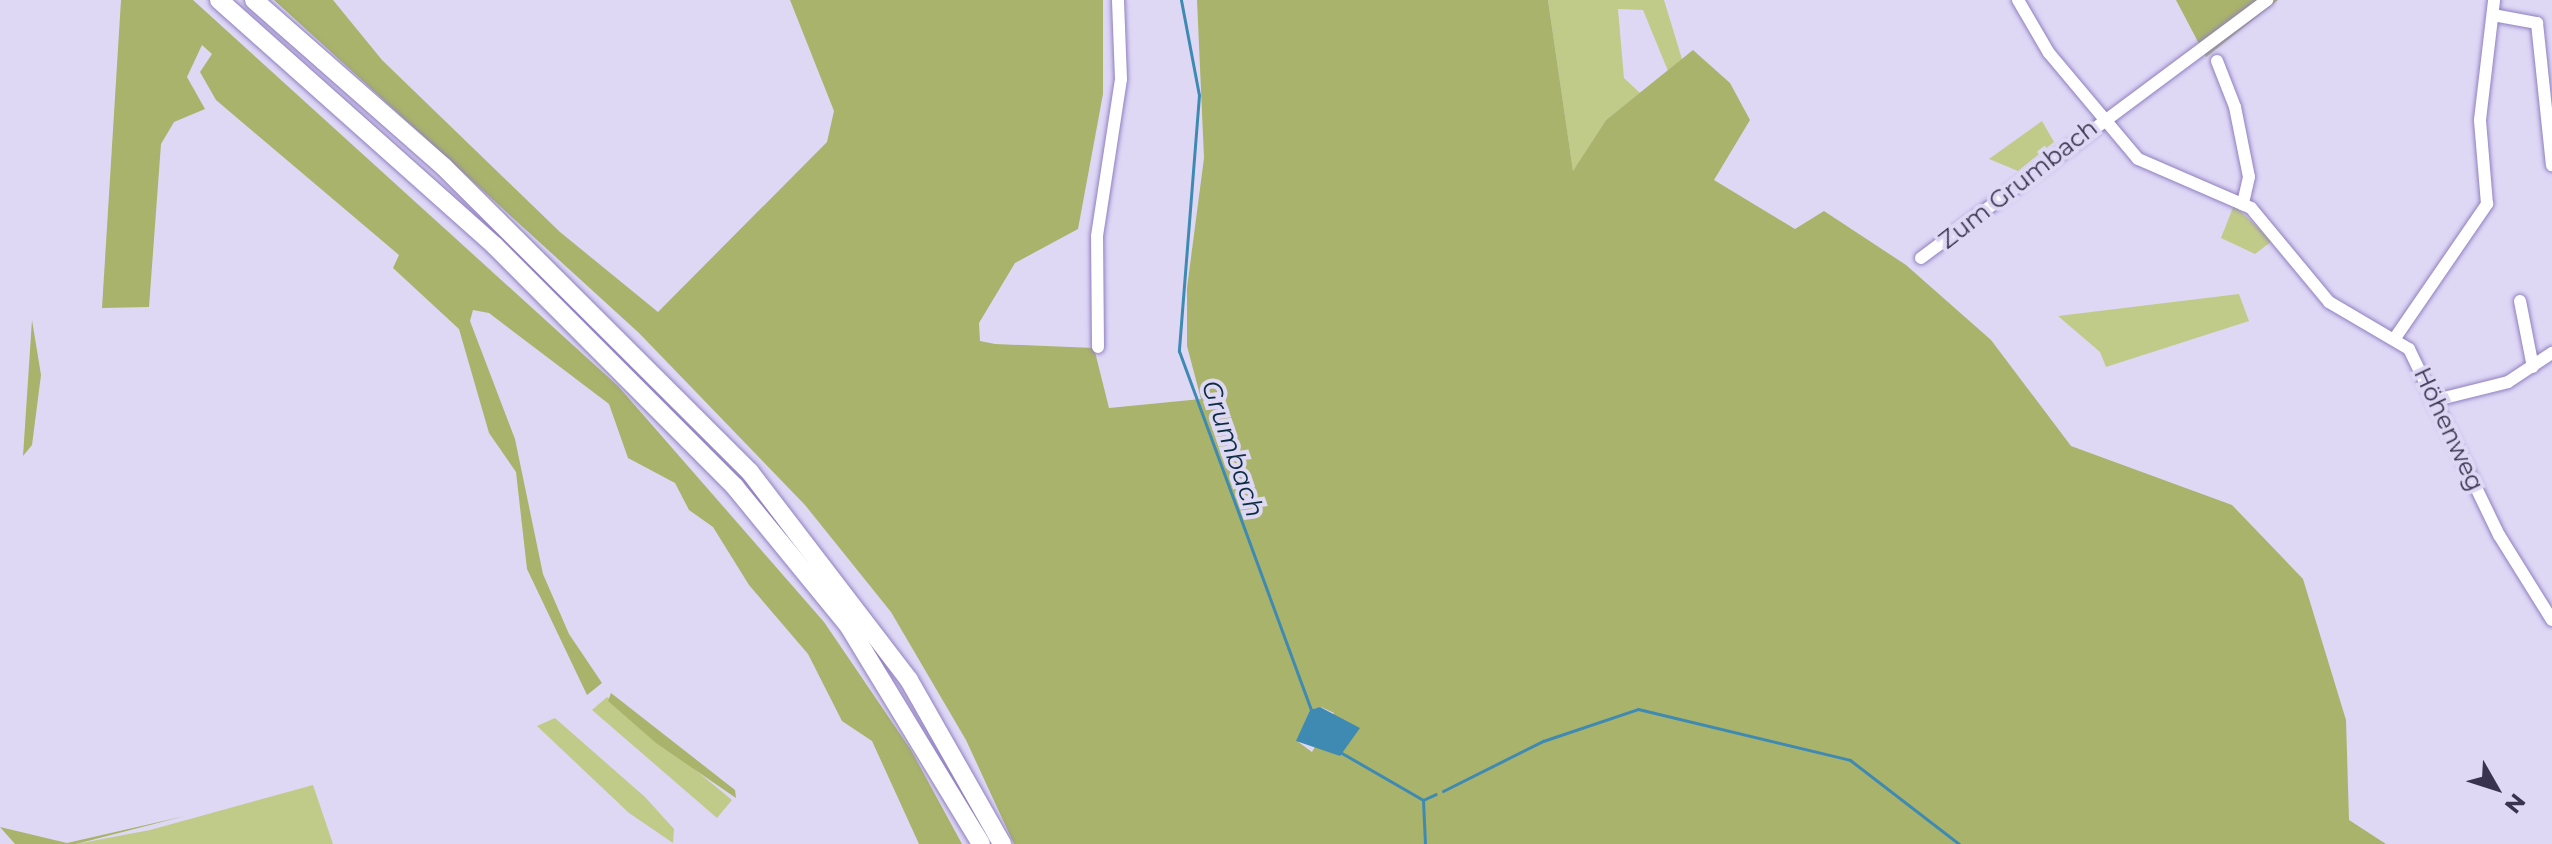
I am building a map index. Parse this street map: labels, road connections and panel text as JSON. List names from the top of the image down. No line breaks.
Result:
{"streets":{"street":["Zum Grumbach","Höhenweg"]},"crossings":[["Zum Grumbach","Höhenweg"]],"water":["Grumbach"],"north":"bottom right"}
